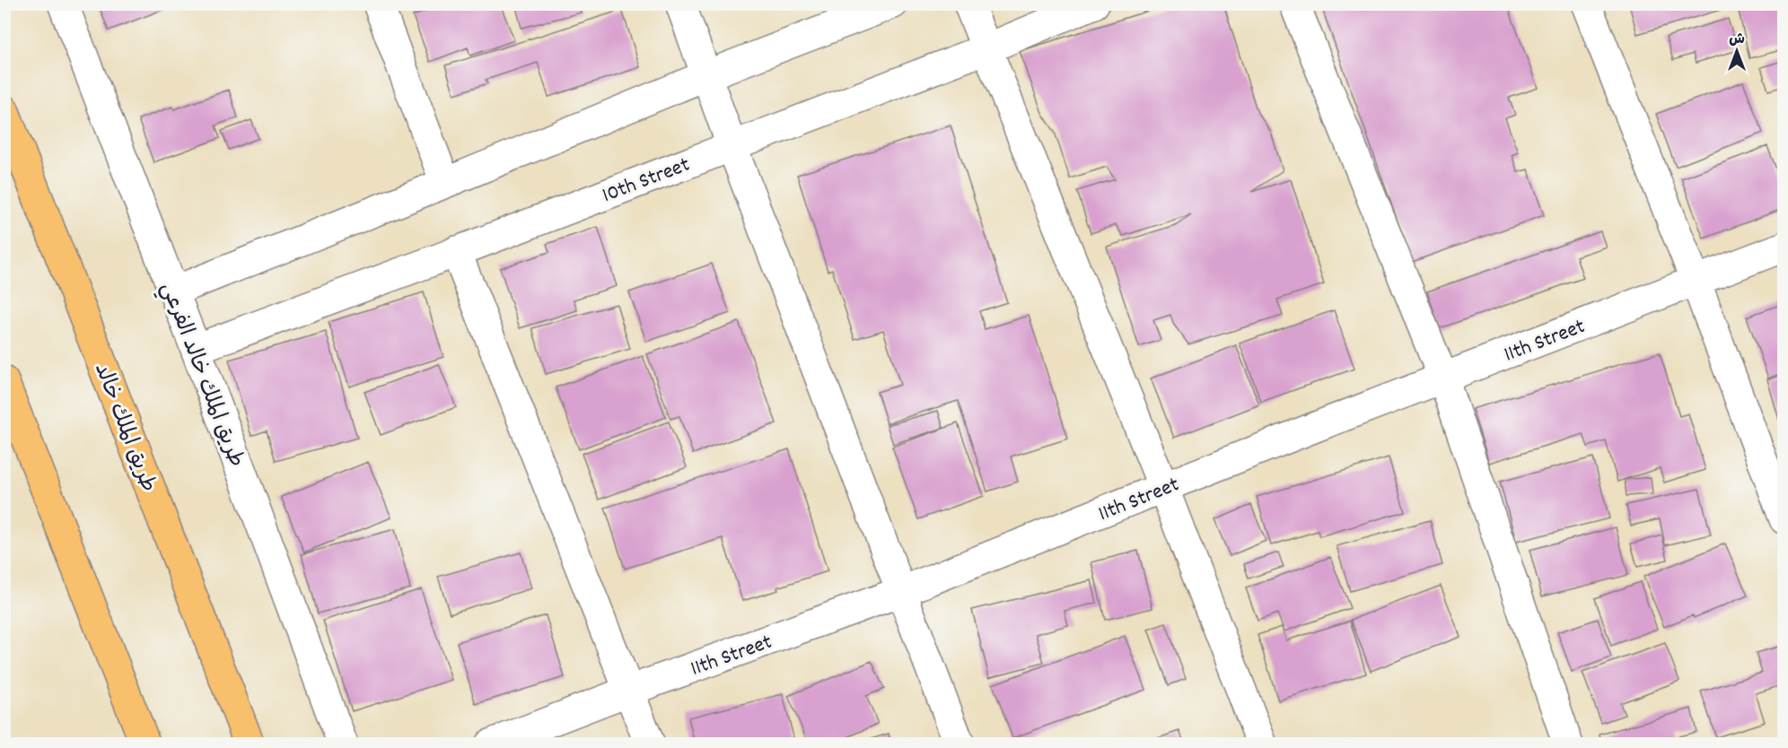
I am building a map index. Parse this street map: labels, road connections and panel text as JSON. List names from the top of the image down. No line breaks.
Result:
{"streets":{"highway":["طريق الملك خالد"],"street":["10th Street","11th Street","طريق الملك خالد الفرعي"]},"crossings":[["10th Street","طريق الملك خالد الفرعي"]],"north":"top"}
